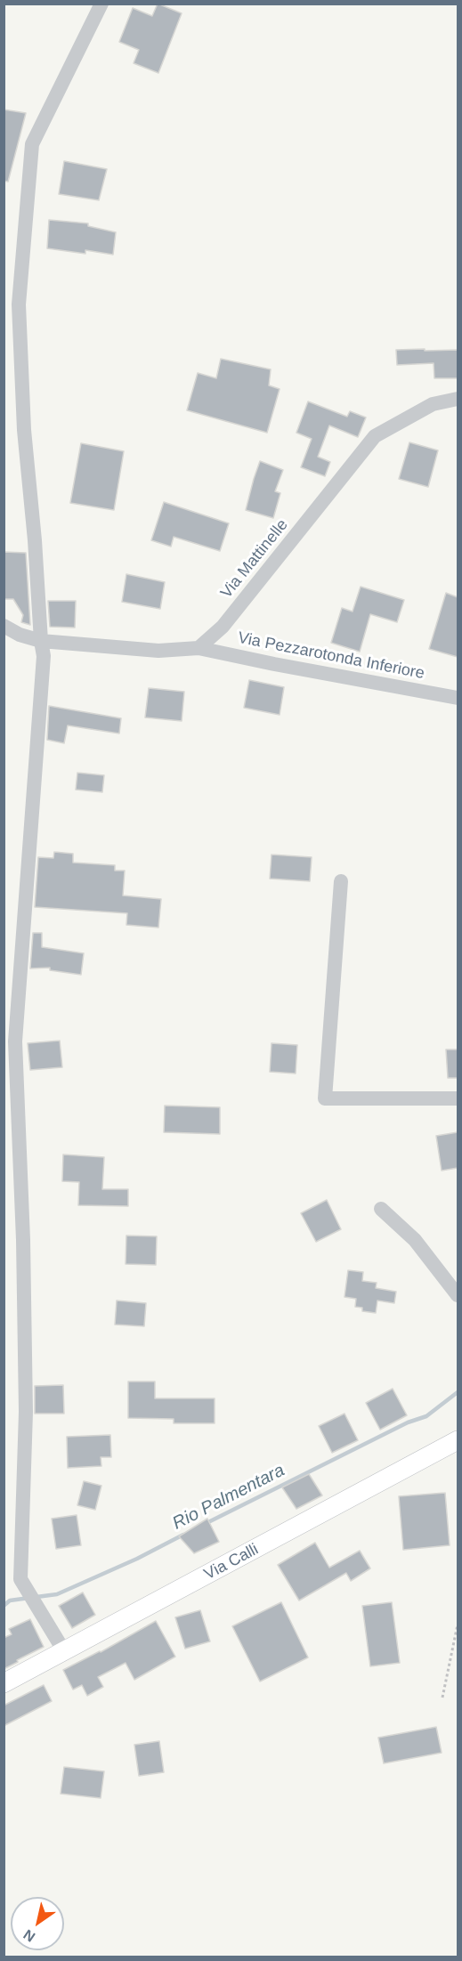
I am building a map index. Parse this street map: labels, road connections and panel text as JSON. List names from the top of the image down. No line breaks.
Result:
{"streets":{"main road":["Via Calli"],"street":["Via Mattinelle","Via Pezzarotonda Inferiore"]},"crossings":[["Via Mattinelle","Via Pezzarotonda Inferiore"]],"water":["Rio Palmentara"],"north":"bottom left"}
